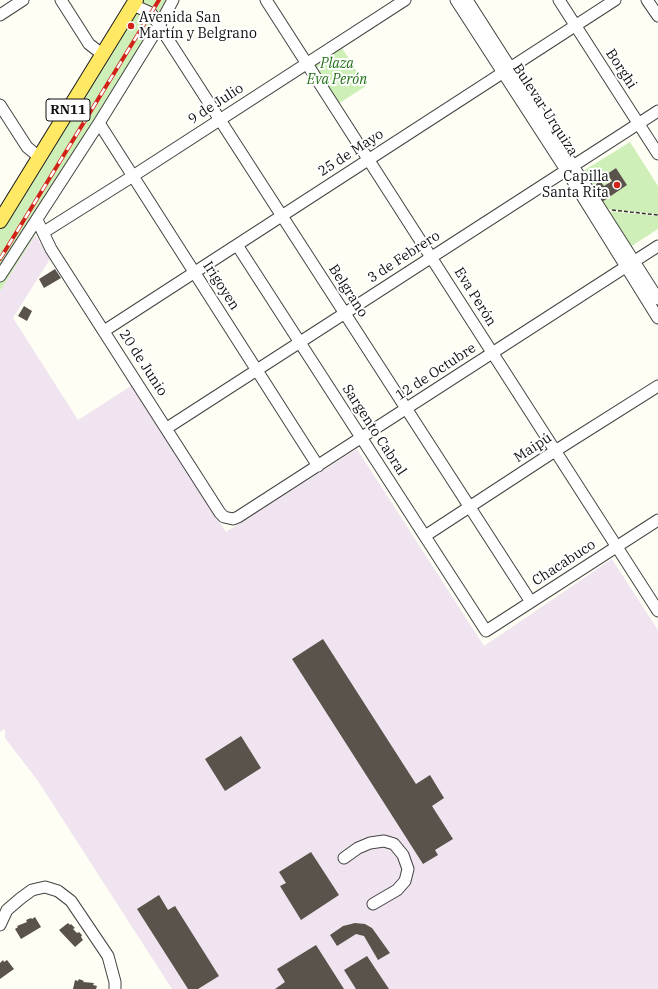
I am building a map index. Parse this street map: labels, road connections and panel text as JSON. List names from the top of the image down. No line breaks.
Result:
{"streets":{"main road":["RN11"],"street":["Borghi","9 de Julio","Bulevar Urquiza","25 de Mayo","3 de Febrero","Irigoyen","Belgrano","Eva Perón","20 de Junio","12 de Octubre","Sargento Cabral","Maipú","Chacabuco"]},"crossings":[["Borghi","25 de Mayo"],["Borghi","3 de Febrero"],["9 de Julio","Irigoyen"],["9 de Julio","Belgrano"],["9 de Julio","Eva Perón"],["9 de Julio","20 de Junio"],["RN11","Belgrano"],["Bulevar Urquiza","25 de Mayo"],["Bulevar Urquiza","3 de Febrero"],["Bulevar Urquiza","12 de Octubre"],["25 de Mayo","Irigoyen"],["25 de Mayo","Belgrano"],["25 de Mayo","Eva Perón"],["25 de Mayo","20 de Junio"],["25 de Mayo","Sargento Cabral"],["3 de Febrero","Irigoyen"],["3 de Febrero","Belgrano"],["3 de Febrero","Eva Perón"],["3 de Febrero","20 de Junio"],["3 de Febrero","Sargento Cabral"],["Irigoyen","12 de Octubre"],["Belgrano","12 de Octubre"],["Belgrano","Maipú"],["Belgrano","Chacabuco"],["Eva Perón","12 de Octubre"],["Eva Perón","Maipú"],["Eva Perón","Chacabuco"],["20 de Junio","12 de Octubre"],["12 de Octubre","Sargento Cabral"],["Sargento Cabral","Maipú"],["Sargento Cabral","Chacabuco"]],"parks":["Plaza Eva Perón"],"places":["Avenida San Martín y Belgrano","Capilla Santa Rita"]}
